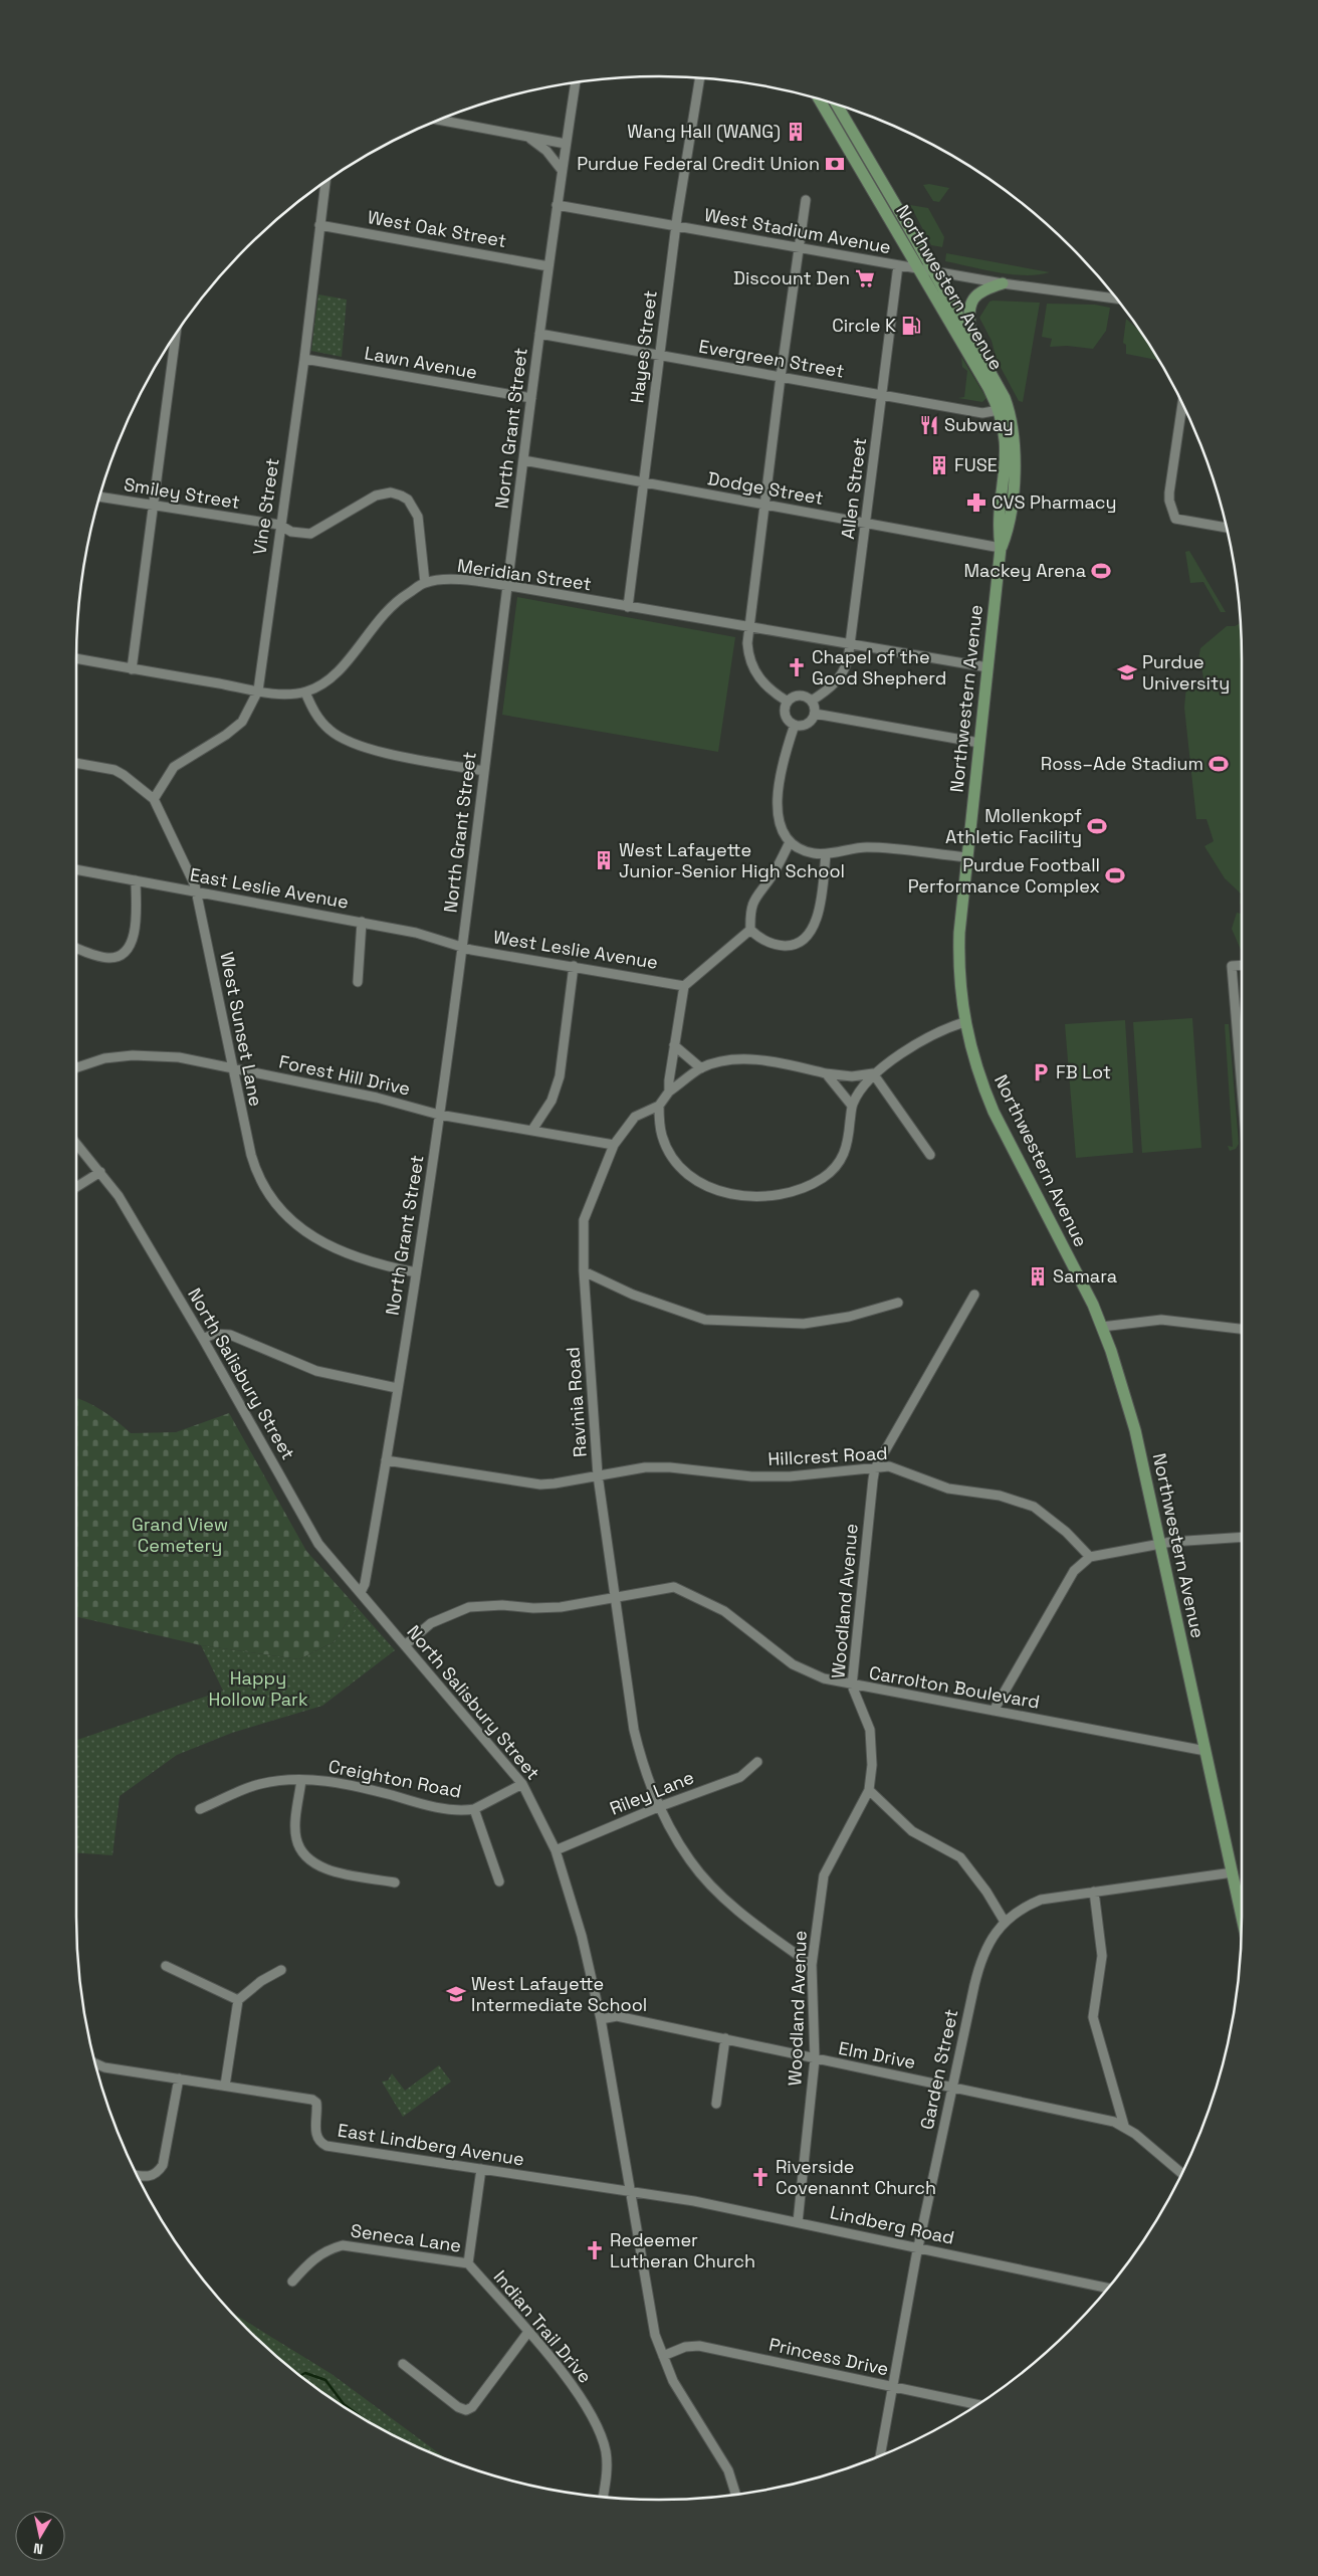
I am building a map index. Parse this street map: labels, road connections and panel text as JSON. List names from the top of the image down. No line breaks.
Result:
{"streets":{"main road":["Northwestern Avenue"],"street":["West Oak Street","West Stadium Avenue","Hayes Street","Evergreen Street","Lawn Avenue","North Grant Street","Dodge Street","Allen Street","Smiley Street","Vine Street","Meridian Street","East Leslie Avenue","West Leslie Avenue","West Sunset Lane","Forest Hill Drive","North Salisbury Street","Ravinia Road","Hillcrest Road","Woodland Avenue","Carrolton Boulevard","Creighton Road","Riley Lane","Elm Drive","Garden Street","East Lindberg Avenue","Lindberg Road","Seneca Lane","Indian Trail Drive","Princess Drive"]},"crossings":[["West Oak Street","North Grant Street"],["West Oak Street","Vine Street"],["West Stadium Avenue","Northwestern Avenue"],["West Stadium Avenue","Hayes Street"],["West Stadium Avenue","North Grant Street"],["West Stadium Avenue","Allen Street"],["Northwestern Avenue","Evergreen Street"],["Northwestern Avenue","Dodge Street"],["Northwestern Avenue","Meridian Street"],["Northwestern Avenue","Carrolton Boulevard"],["Northwestern Avenue","Garden Street"],["Hayes Street","Evergreen Street"],["Hayes Street","Dodge Street"],["Hayes Street","Meridian Street"],["Evergreen Street","North Grant Street"],["Evergreen Street","Allen Street"],["Lawn Avenue","North Grant Street"],["Lawn Avenue","Vine Street"],["North Grant Street","Dodge Street"],["North Grant Street","Meridian Street"],["North Grant Street","East Leslie Avenue"],["North Grant Street","West Leslie Avenue"],["North Grant Street","West Sunset Lane"],["North Grant Street","Forest Hill Drive"],["North Grant Street","North Salisbury Street"],["North Grant Street","Hillcrest Road"],["Dodge Street","Allen Street"],["Allen Street","Meridian Street"],["Smiley Street","Vine Street"],["Smiley Street","Meridian Street"],["Vine Street","Meridian Street"],["Vine Street","West Sunset Lane"],["East Leslie Avenue","West Leslie Avenue"],["East Leslie Avenue","West Sunset Lane"],["West Sunset Lane","Forest Hill Drive"],["Forest Hill Drive","Ravinia Road"],["North Salisbury Street","Carrolton Boulevard"],["North Salisbury Street","Creighton Road"],["North Salisbury Street","Riley Lane"],["North Salisbury Street","Elm Drive"],["North Salisbury Street","East Lindberg Avenue"],["North Salisbury Street","Lindberg Road"],["North Salisbury Street","Princess Drive"],["Ravinia Road","Hillcrest Road"],["Ravinia Road","Woodland Avenue"],["Ravinia Road","Carrolton Boulevard"],["Ravinia Road","Riley Lane"],["Hillcrest Road","Woodland Avenue"],["Woodland Avenue","Carrolton Boulevard"],["Woodland Avenue","Elm Drive"],["Woodland Avenue","Lindberg Road"],["Elm Drive","Garden Street"],["Garden Street","Lindberg Road"],["Garden Street","Princess Drive"],["East Lindberg Avenue","Lindberg Road"],["East Lindberg Avenue","Indian Trail Drive"],["Seneca Lane","Indian Trail Drive"]],"parks":["Grand View Cemetery","Happy Hollow Park"],"places":{"building":["Wang Hall (WANG)","FUSE","West Lafayette Junior-Senior High School","Samara"],"bank":["Purdue Federal Credit Union"],"supermarket":["Discount Den"],"fuel station":["Circle K"],"restaurant":["Subway"],"pharmacy":["CVS Pharmacy"],"sports":["Mackey Arena","Ross–Ade Stadium","Mollenkopf Athletic Facility","Purdue Football Performance Complex"],"church":["Chapel of the Good Shepherd","Riverside Covenannt Church","Redeemer Lutheran Church"],"school or university":["Purdue University","West Lafayette Intermediate School"],"parking":["FB Lot"]},"north":"bottom"}
